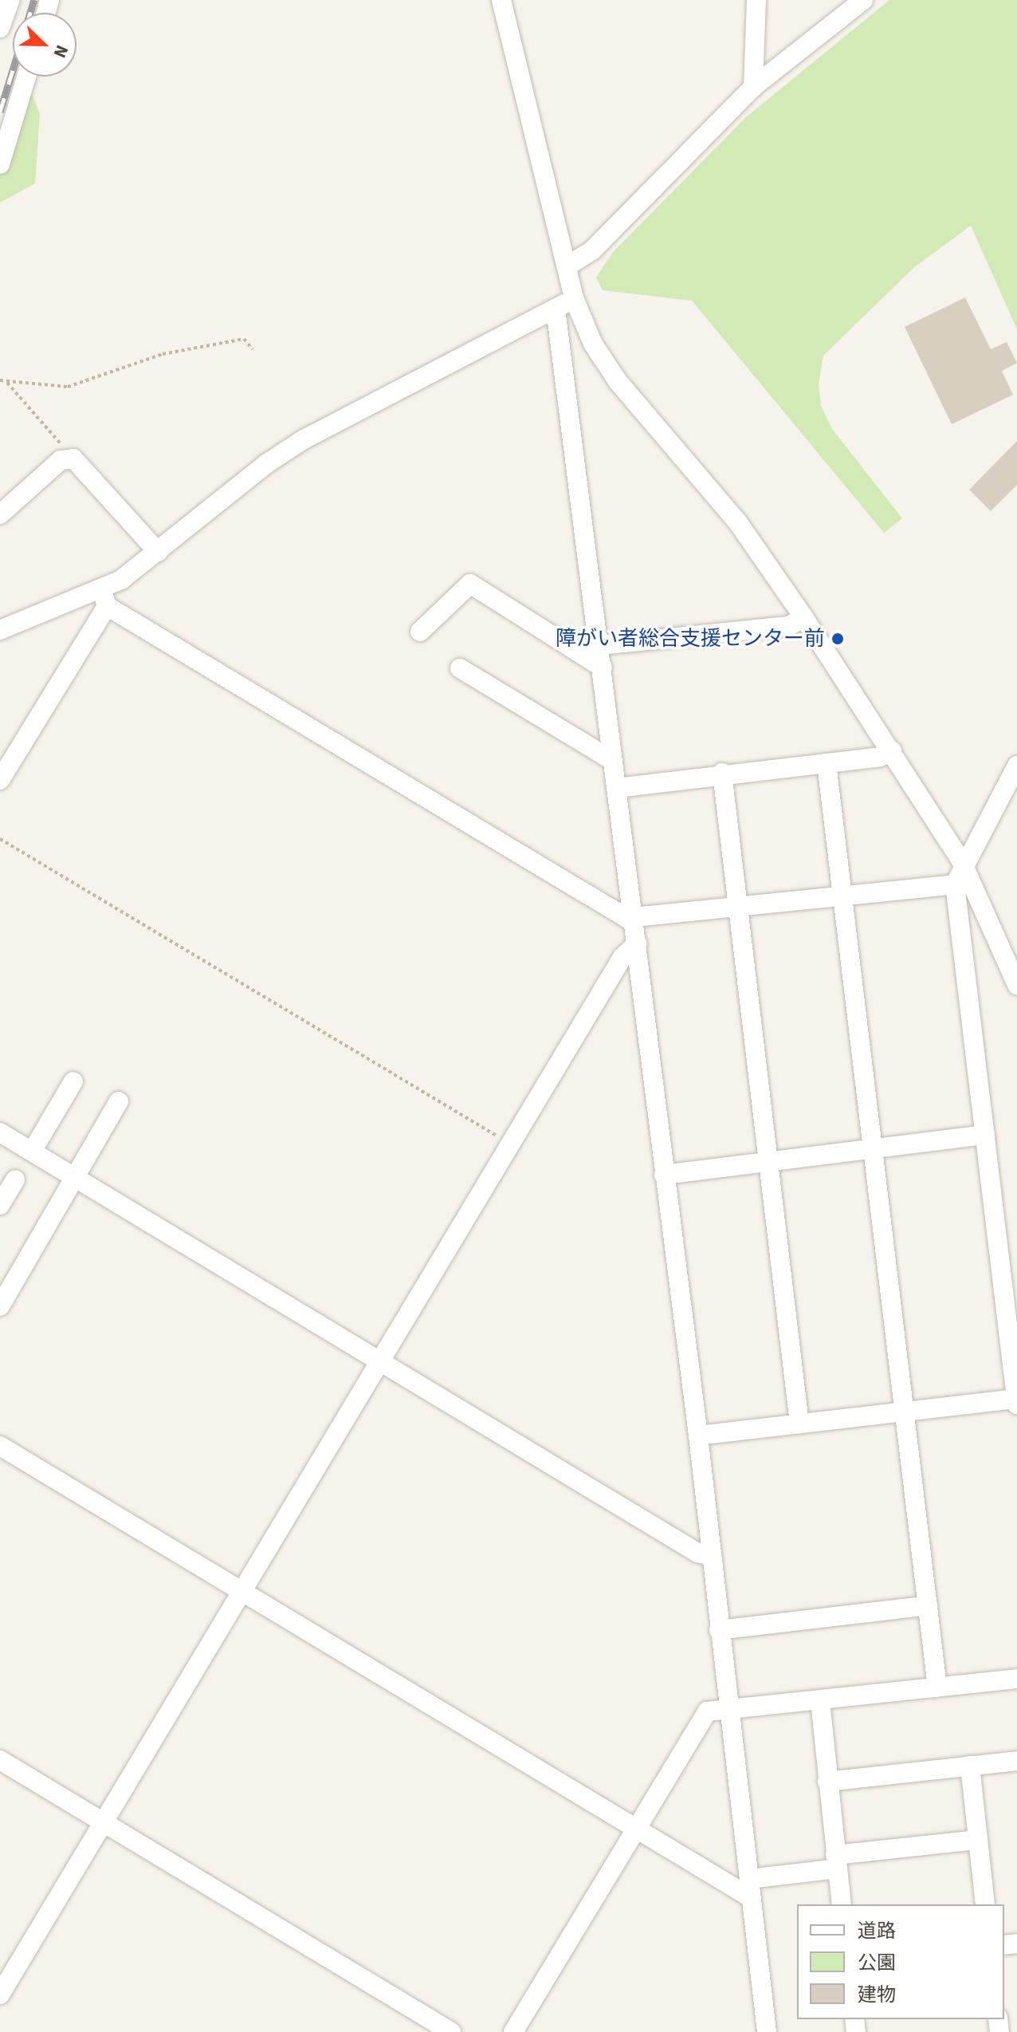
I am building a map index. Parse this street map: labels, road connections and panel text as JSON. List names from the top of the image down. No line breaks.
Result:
{"places":["障がい者総合支援センター前"],"legend":["道路","公園","建物"],"north":"bottom right"}
